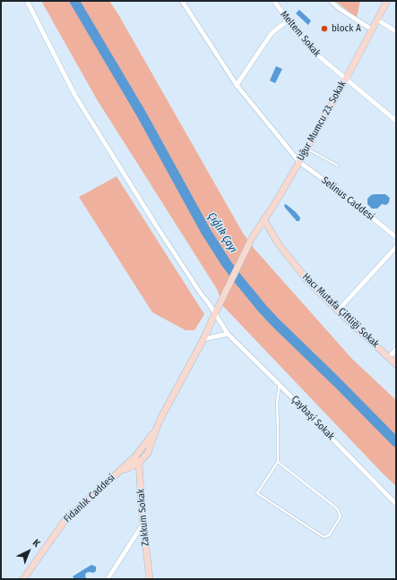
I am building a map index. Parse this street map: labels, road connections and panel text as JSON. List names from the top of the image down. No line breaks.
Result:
{"streets":{"street":["Meltem Sokak","Uğur Mumcu 23. Sokak","Selinus Caddesi","Hacı Mutafa Çiftliği Sokak","Çaybaşi Sokak","Fidanlık Caddesi","Zakkum Sokak"]},"crossings":[["Meltem Sokak","Uğur Mumcu 23. Sokak"],["Uğur Mumcu 23. Sokak","Selinus Caddesi"],["Uğur Mumcu 23. Sokak","Hacı Mutafa Çiftliği Sokak"],["Uğur Mumcu 23. Sokak","Çaybaşi Sokak"],["Uğur Mumcu 23. Sokak","Fidanlık Caddesi"],["Çaybaşi Sokak","Fidanlık Caddesi"],["Fidanlık Caddesi","Zakkum Sokak"]],"water":["Çığlık Çayı"],"places":["block A"],"north":"top right"}
